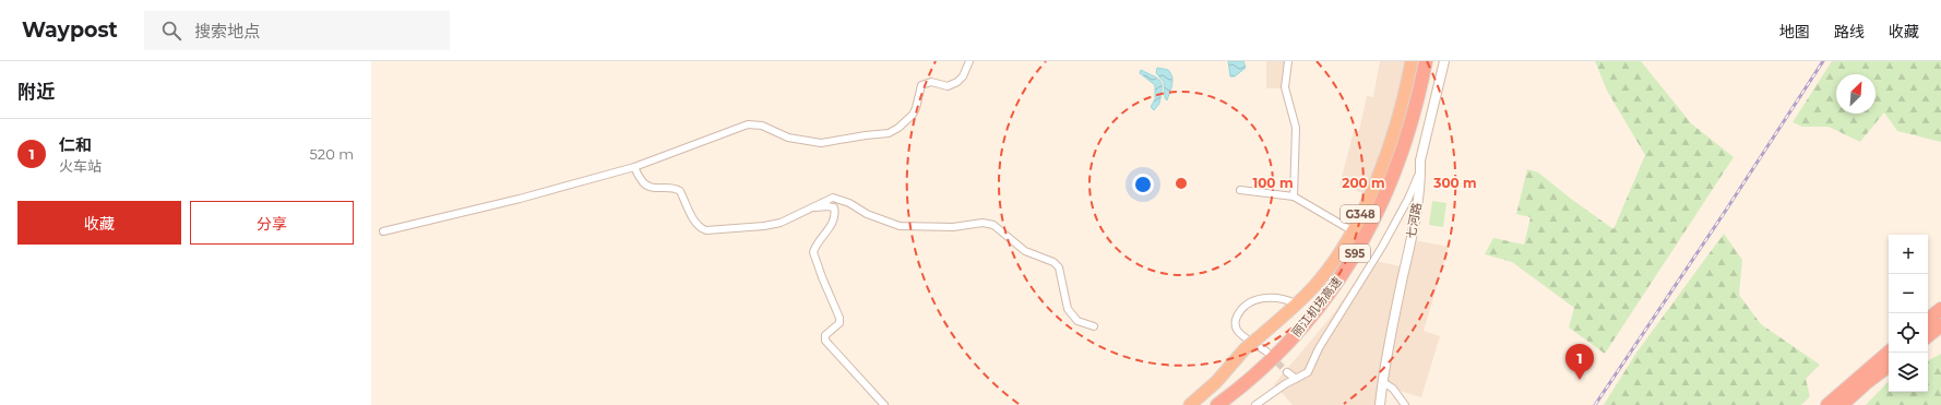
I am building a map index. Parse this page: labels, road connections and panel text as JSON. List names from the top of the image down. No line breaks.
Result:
{"streets":{"highway":["G348","S95","丽江机场高速"],"street":["七河路"]},"north":"top right","page":{"header":"Waypost","search":"搜索地点","nav":["地图","路线","收藏"],"heading":"附近","list":[{"mark":"1","name":"仁和","note":"火车站","value":"520 m"}],"buttons":["收藏","分享"],"map_buttons":["+","−"],"pins":"1"},"rings":["100 m","200 m","300 m"]}
